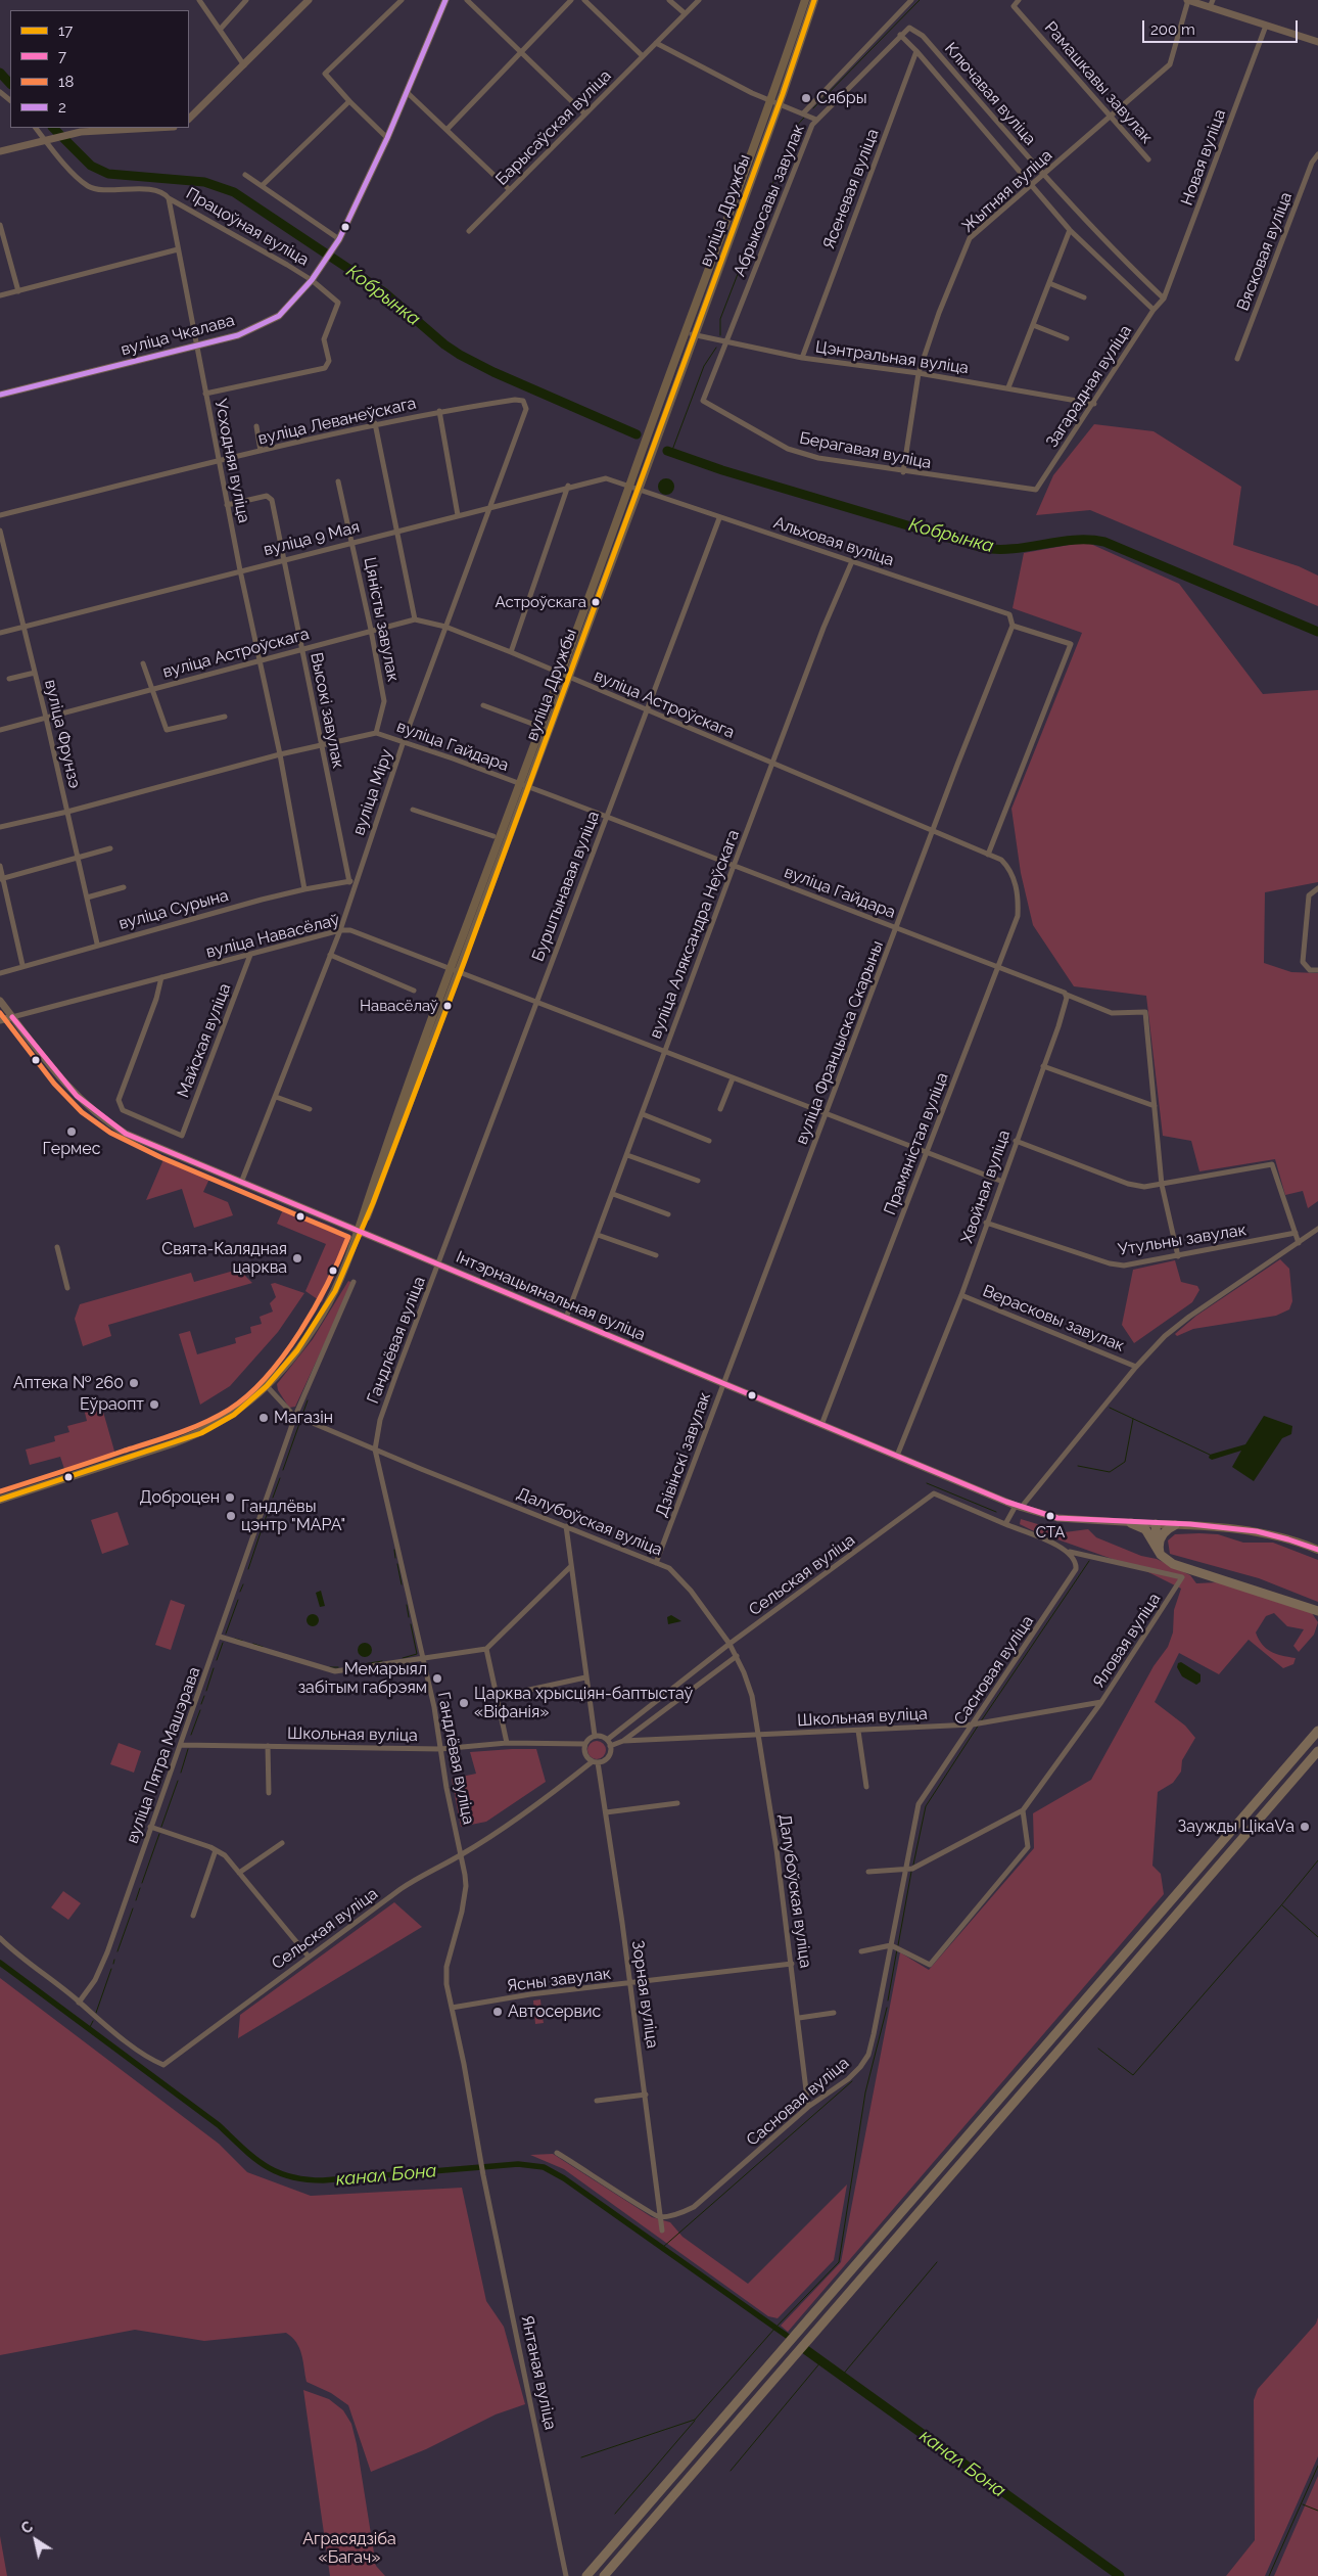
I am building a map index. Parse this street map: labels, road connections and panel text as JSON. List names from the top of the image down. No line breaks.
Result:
{"streets":{"main road":["вуліца Дружбы","вуліца Чкалава","Інтэрнацыянальная вуліца"],"street":["Рамашкавы завулак","Ключавая вуліца","Барысаўская вуліца","Новая вуліца","Ясеневая вуліца","Жытняя вуліца","Абрыкосавы завулак","Працоўная вуліца","Вясковая вуліца","Цэнтральная вуліца","Загарадная вуліца","вуліца Леванеўскага","Берагавая вуліца","Усходняя вуліца","вуліца 9 Мая","Альховая вуліца","Цяністы завулак","вуліца Астроўскага","Высокі завулак","вуліца Фрунзэ","вуліца Гайдара","вуліца Міру","Бурштынавая вуліца","вуліца Сурына","вуліца Аляксандра Неўскага","вуліца Навасёлаў","Майская вуліца","вуліца Францыска Скарыны","Прамяністая вуліца","Хвойная вуліца","Утульны завулак","Верасковы завулак","Гандлёвая вуліца","Дзівінскі завулак","Далубоўская вуліца","Сельская вуліца","Яловая вуліца","Сасновая вуліца","Школьная вуліца","вуліца Пятра Машэрава","Ясны завулак","Зорная вуліца","Янтаная вуліца"]},"crossings":[["Рамашкавы завулак","Жытняя вуліца"],["Ключавая вуліца","Новая вуліца"],["Ключавая вуліца","Ясеневая вуліца"],["Ключавая вуліца","Жытняя вуліца"],["Ключавая вуліца","Абрыкосавы завулак"],["Ключавая вуліца","Загарадная вуліца"],["Новая вуліца","Загарадная вуліца"],["Ясеневая вуліца","Цэнтральная вуліца"],["Жытняя вуліца","Цэнтральная вуліца"],["Жытняя вуліца","Берагавая вуліца"],["Абрыкосавы завулак","Цэнтральная вуліца"],["Абрыкосавы завулак","Берагавая вуліца"],["вуліца Дружбы","Цэнтральная вуліца"],["вуліца Дружбы","вуліца 9 Мая"],["вуліца Дружбы","Альховая вуліца"],["вуліца Дружбы","вуліца Астроўскага"],["вуліца Дружбы","вуліца Гайдара"],["вуліца Дружбы","вуліца Навасёлаў"],["вуліца Дружбы","Інтэрнацыянальная вуліца"],["вуліца Дружбы","Далубоўская вуліца"],["Працоўная вуліца","вуліца Чкалава"],["Працоўная вуліца","Усходняя вуліца"],["вуліца Чкалава","Усходняя вуліца"],["Цэнтральная вуліца","Загарадная вуліца"],["Загарадная вуліца","Берагавая вуліца"],["вуліца Леванеўскага","Усходняя вуліца"],["вуліца Леванеўскага","вуліца Міру"],["Усходняя вуліца","вуліца 9 Мая"],["Усходняя вуліца","вуліца Астроўскага"],["Усходняя вуліца","Высокі завулак"],["Усходняя вуліца","вуліца Гайдара"],["Усходняя вуліца","вуліца Сурына"],["вуліца 9 Мая","Цяністы завулак"],["вуліца 9 Мая","Высокі завулак"],["вуліца 9 Мая","вуліца Фрунзэ"],["вуліца 9 Мая","вуліца Міру"],["Альховая вуліца","Бурштынавая вуліца"],["Альховая вуліца","вуліца Аляксандра Неўскага"],["Альховая вуліца","вуліца Францыска Скарыны"],["Цяністы завулак","вуліца Астроўскага"],["Цяністы завулак","вуліца Гайдара"],["вуліца Астроўскага","Высокі завулак"],["вуліца Астроўскага","вуліца Фрунзэ"],["вуліца Астроўскага","вуліца Міру"],["вуліца Астроўскага","Бурштынавая вуліца"],["вуліца Астроўскага","вуліца Аляксандра Неўскага"],["вуліца Астроўскага","вуліца Францыска Скарыны"],["вуліца Астроўскага","Прамяністая вуліца"],["Высокі завулак","вуліца Гайдара"],["Высокі завулак","вуліца Сурына"],["вуліца Фрунзэ","вуліца Гайдара"],["вуліца Фрунзэ","вуліца Сурына"],["вуліца Гайдара","вуліца Міру"],["вуліца Гайдара","Бурштынавая вуліца"],["вуліца Гайдара","вуліца Аляксандра Неўскага"],["вуліца Гайдара","вуліца Францыска Скарыны"],["вуліца Гайдара","Прамяністая вуліца"],["вуліца Міру","вуліца Сурына"],["вуліца Міру","вуліца Навасёлаў"],["вуліца Міру","Інтэрнацыянальная вуліца"],["Бурштынавая вуліца","вуліца Навасёлаў"],["Бурштынавая вуліца","Інтэрнацыянальная вуліца"],["Бурштынавая вуліца","Гандлёвая вуліца"],["вуліца Аляксандра Неўскага","вуліца Навасёлаў"],["вуліца Аляксандра Неўскага","Інтэрнацыянальная вуліца"],["вуліца Навасёлаў","Майская вуліца"],["вуліца Навасёлаў","вуліца Францыска Скарыны"],["вуліца Навасёлаў","Прамяністая вуліца"],["вуліца Навасёлаў","Хвойная вуліца"],["вуліца Навасёлаў","Інтэрнацыянальная вуліца"],["вуліца Францыска Скарыны","Інтэрнацыянальная вуліца"],["вуліца Францыска Скарыны","Дзівінскі завулак"],["Прамяністая вуліца","Інтэрнацыянальная вуліца"],["Хвойная вуліца","Утульны завулак"],["Хвойная вуліца","Інтэрнацыянальная вуліца"],["Хвойная вуліца","Верасковы завулак"],["Інтэрнацыянальная вуліца","Гандлёвая вуліца"],["Інтэрнацыянальная вуліца","Дзівінскі завулак"],["Гандлёвая вуліца","Далубоўская вуліца"],["Гандлёвая вуліца","Сельская вуліца"],["Гандлёвая вуліца","Школьная вуліца"],["Гандлёвая вуліца","Ясны завулак"],["Гандлёвая вуліца","Янтаная вуліца"],["Дзівінскі завулак","Далубоўская вуліца"],["Далубоўская вуліца","Сельская вуліца"],["Далубоўская вуліца","Сасновая вуліца"],["Далубоўская вуліца","Школьная вуліца"],["Далубоўская вуліца","вуліца Пятра Машэрава"],["Далубоўская вуліца","Ясны завулак"],["Сельская вуліца","Школьная вуліца"],["Сельская вуліца","вуліца Пятра Машэрава"],["Сельская вуліца","Зорная вуліца"],["Яловая вуліца","Сасновая вуліца"],["Яловая вуліца","Школьная вуліца"],["Сасновая вуліца","Школьная вуліца"],["Сасновая вуліца","Зорная вуліца"],["Школьная вуліца","вуліца Пятра Машэрава"],["Школьная вуліца","Зорная вуліца"],["Ясны завулак","Зорная вуліца"]],"water":["Кобрынка","канал Бона"],"parks":["Аграсядзіба «Багач»"],"places":["Сябры","Астроўскага","Навасёлаў","Гермес","Свята-Калядная царква","Аптека № 260","Еўраопт","Магазін","Доброцен","Гандлёвы цэнтр \"МАРА\"","СТА","Мемарыял забітым габрэям","Царква хрысціян-баптыстаў «Віфанія»","Заужды ЦікаVа","Автосервис"],"lines":["transit line 17","transit line 2","transit line 18","transit line 7"],"legend":["17","7","18","2"],"scale_bar":"200 m","north":"top left"}
